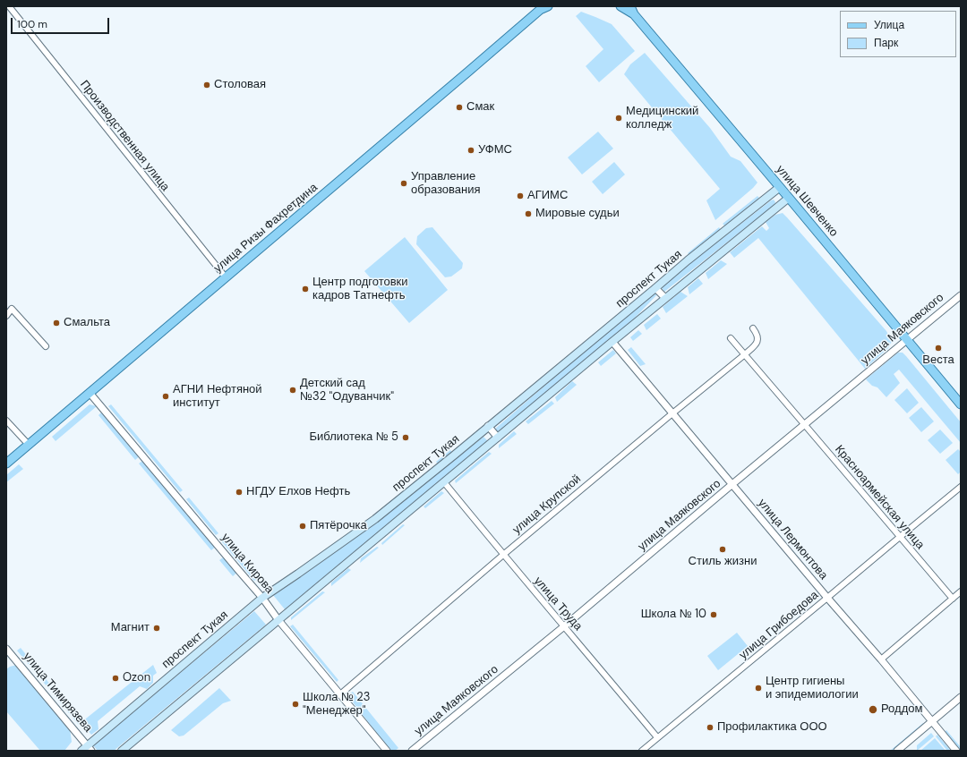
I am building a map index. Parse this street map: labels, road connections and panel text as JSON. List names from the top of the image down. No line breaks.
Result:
{"streets":{"main road":["улица Шевченко","улица Ризы Фахретдина","проспект Тукая"],"street":["Производственная улица","улица Маяковского","Красноармейская улица","улица Крупской","улица Лермонтова","улица Кирова","улица Труда","улица Грибоедова","улица Тимирязева"]},"crossings":[["Производственная улица","улица Ризы Фахретдина"],["улица Шевченко","проспект Тукая"],["улица Шевченко","улица Маяковского"],["улица Ризы Фахретдина","улица Кирова"],["проспект Тукая","улица Кирова"],["проспект Тукая","улица Тимирязева"],["улица Маяковского","Красноармейская улица"],["улица Маяковского","улица Лермонтова"],["улица Маяковского","улица Труда"],["Красноармейская улица","улица Крупской"],["Красноармейская улица","улица Грибоедова"],["улица Крупской","улица Лермонтова"],["улица Крупской","улица Кирова"],["улица Крупской","улица Труда"],["улица Лермонтова","улица Грибоедова"],["улица Труда","улица Грибоедова"]],"places":["Столовая","Смак","Медицинский колледж","УФМС","Управление образования","АГИМС","Мировые судьи","Центр подготовки кадров Татнефть","Смальта","Веста","Детский сад №32 \"Одуванчик\"","АГНИ Нефтяной институт","Библиотека № 5","НГДУ Елхов Нефть","Пятёрочка","Стиль жизни","Школа № 10","Магнит","Ozon","Центр гигиены и эпидемиологии","Школа № 23 \"Менеджер\"","Роддом","Профилактика ООО"],"legend":["Улица","Парк"],"scale_bar":"100 m"}
